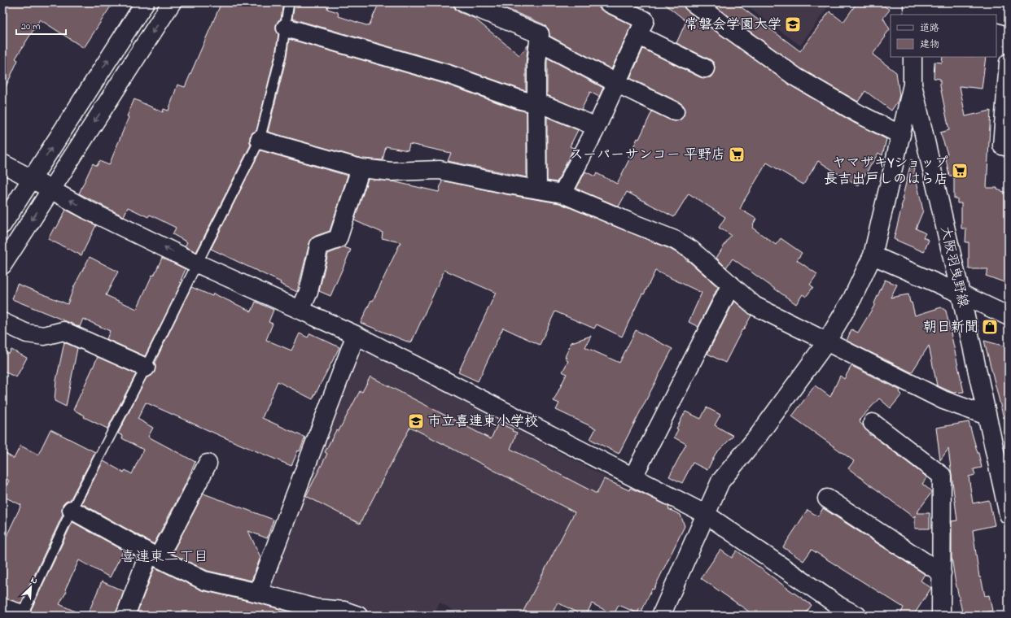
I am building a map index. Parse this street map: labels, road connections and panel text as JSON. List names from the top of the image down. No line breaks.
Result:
{"streets":{"street":["大阪羽曳野線"]},"districts":["喜連東二丁目"],"places":{"school or university":["常磐会学園大学","市立喜連東小学校"],"supermarket":["スーパーサンコー 平野店","ヤマザキYショップ 長吉出戸しのはら店"],"shop":["朝日新聞"]},"legend":["道路","建物"],"scale_bar":"20 m","north":"top right"}
